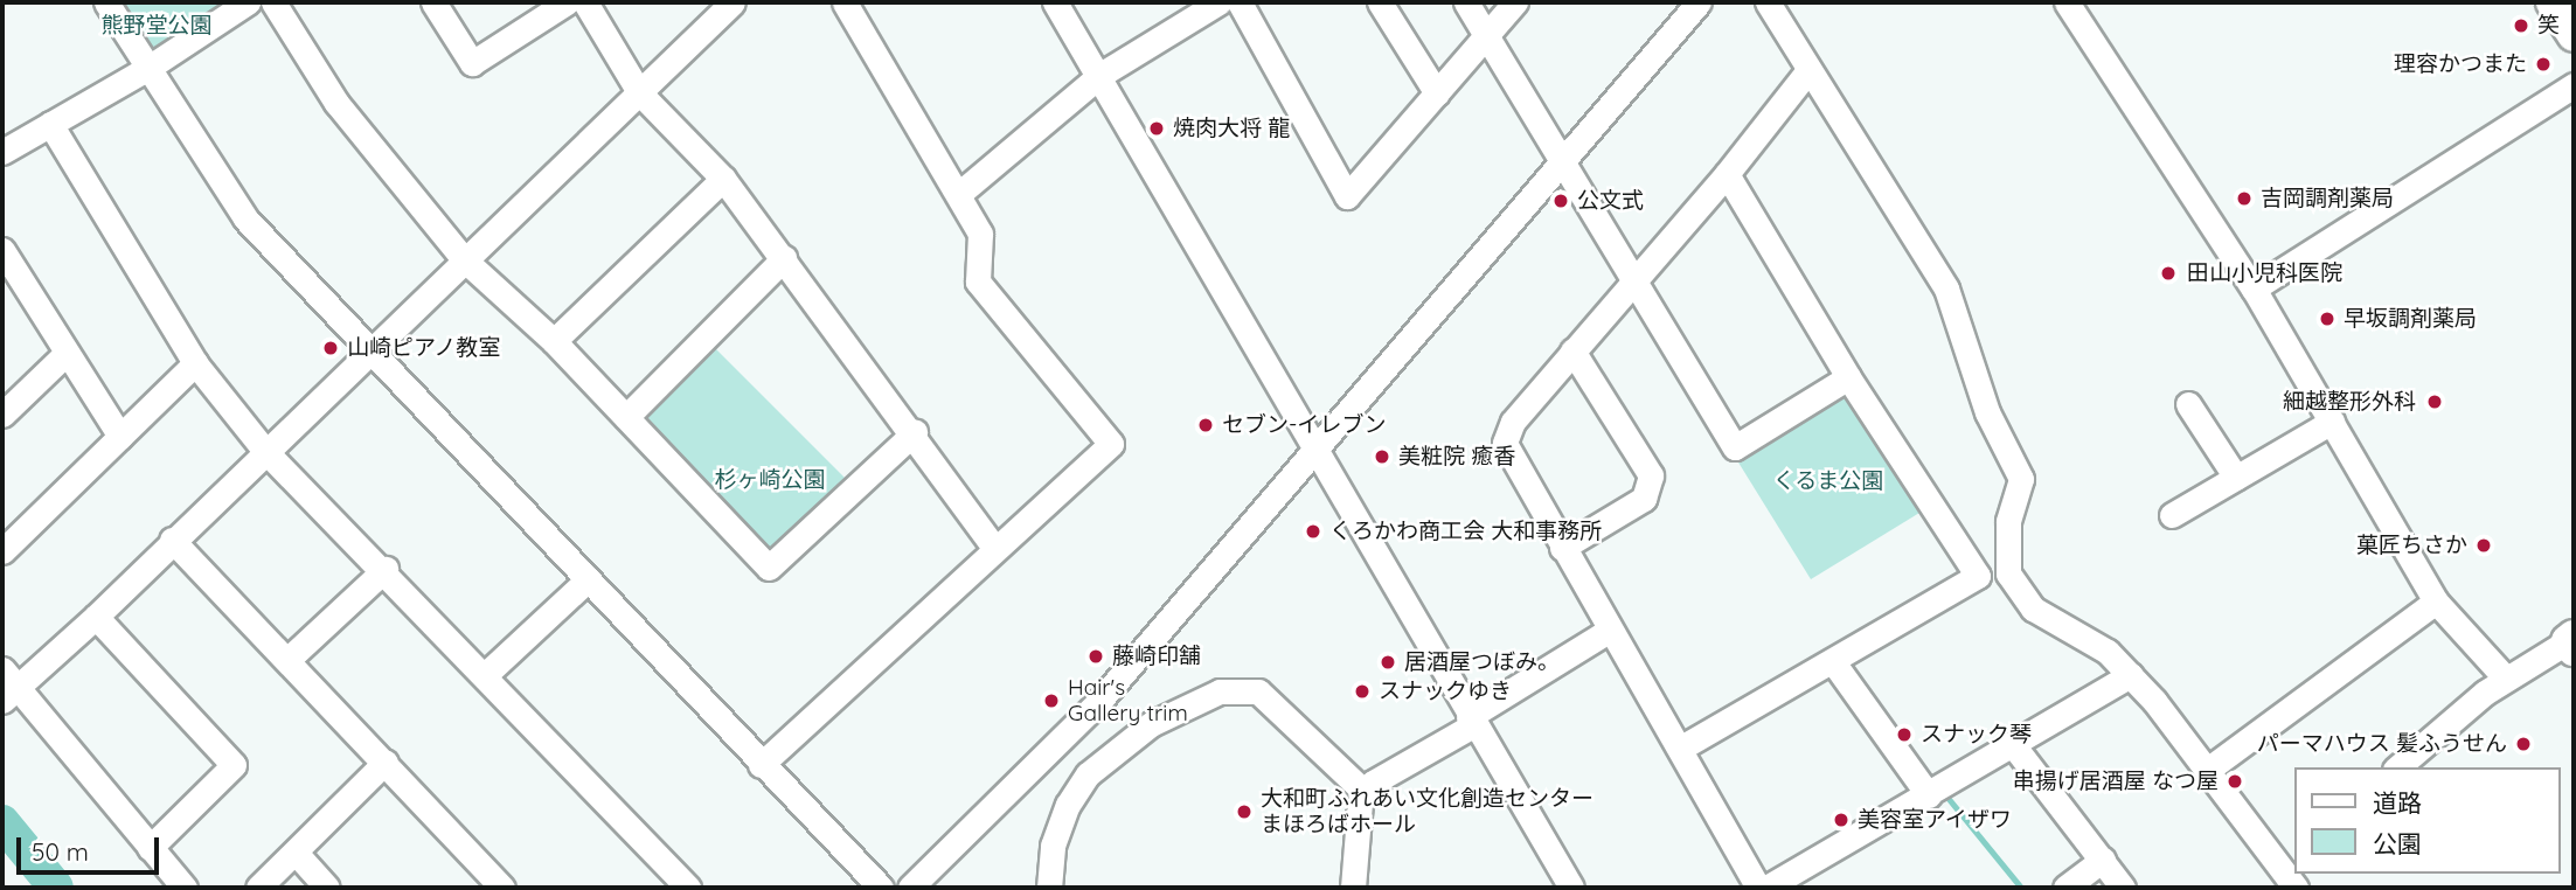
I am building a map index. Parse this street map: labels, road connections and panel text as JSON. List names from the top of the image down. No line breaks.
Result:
{"parks":["熊野堂公園","杉ヶ崎公園","くるま公園"],"places":["笑","理容かつまた","焼肉大将 龍","吉岡調剤薬局","公文式","田山小児科医院","早坂調剤薬局","山崎ピアノ教室","細越整形外科","セブン-イレブン","美粧院 癒香","くろかわ商工会 大和事務所","菓匠ちさか","藤崎印舗","居酒屋つぼみ。","スナックゆき","Hair's Gallery trim","スナック琴","パーマハウス 髪ふうせん","串揚げ居酒屋 なつ屋","大和町ふれあい文化創造センター まほろばホール","美容室アイザワ"],"legend":["道路","公園"],"scale_bar":"50 m"}
